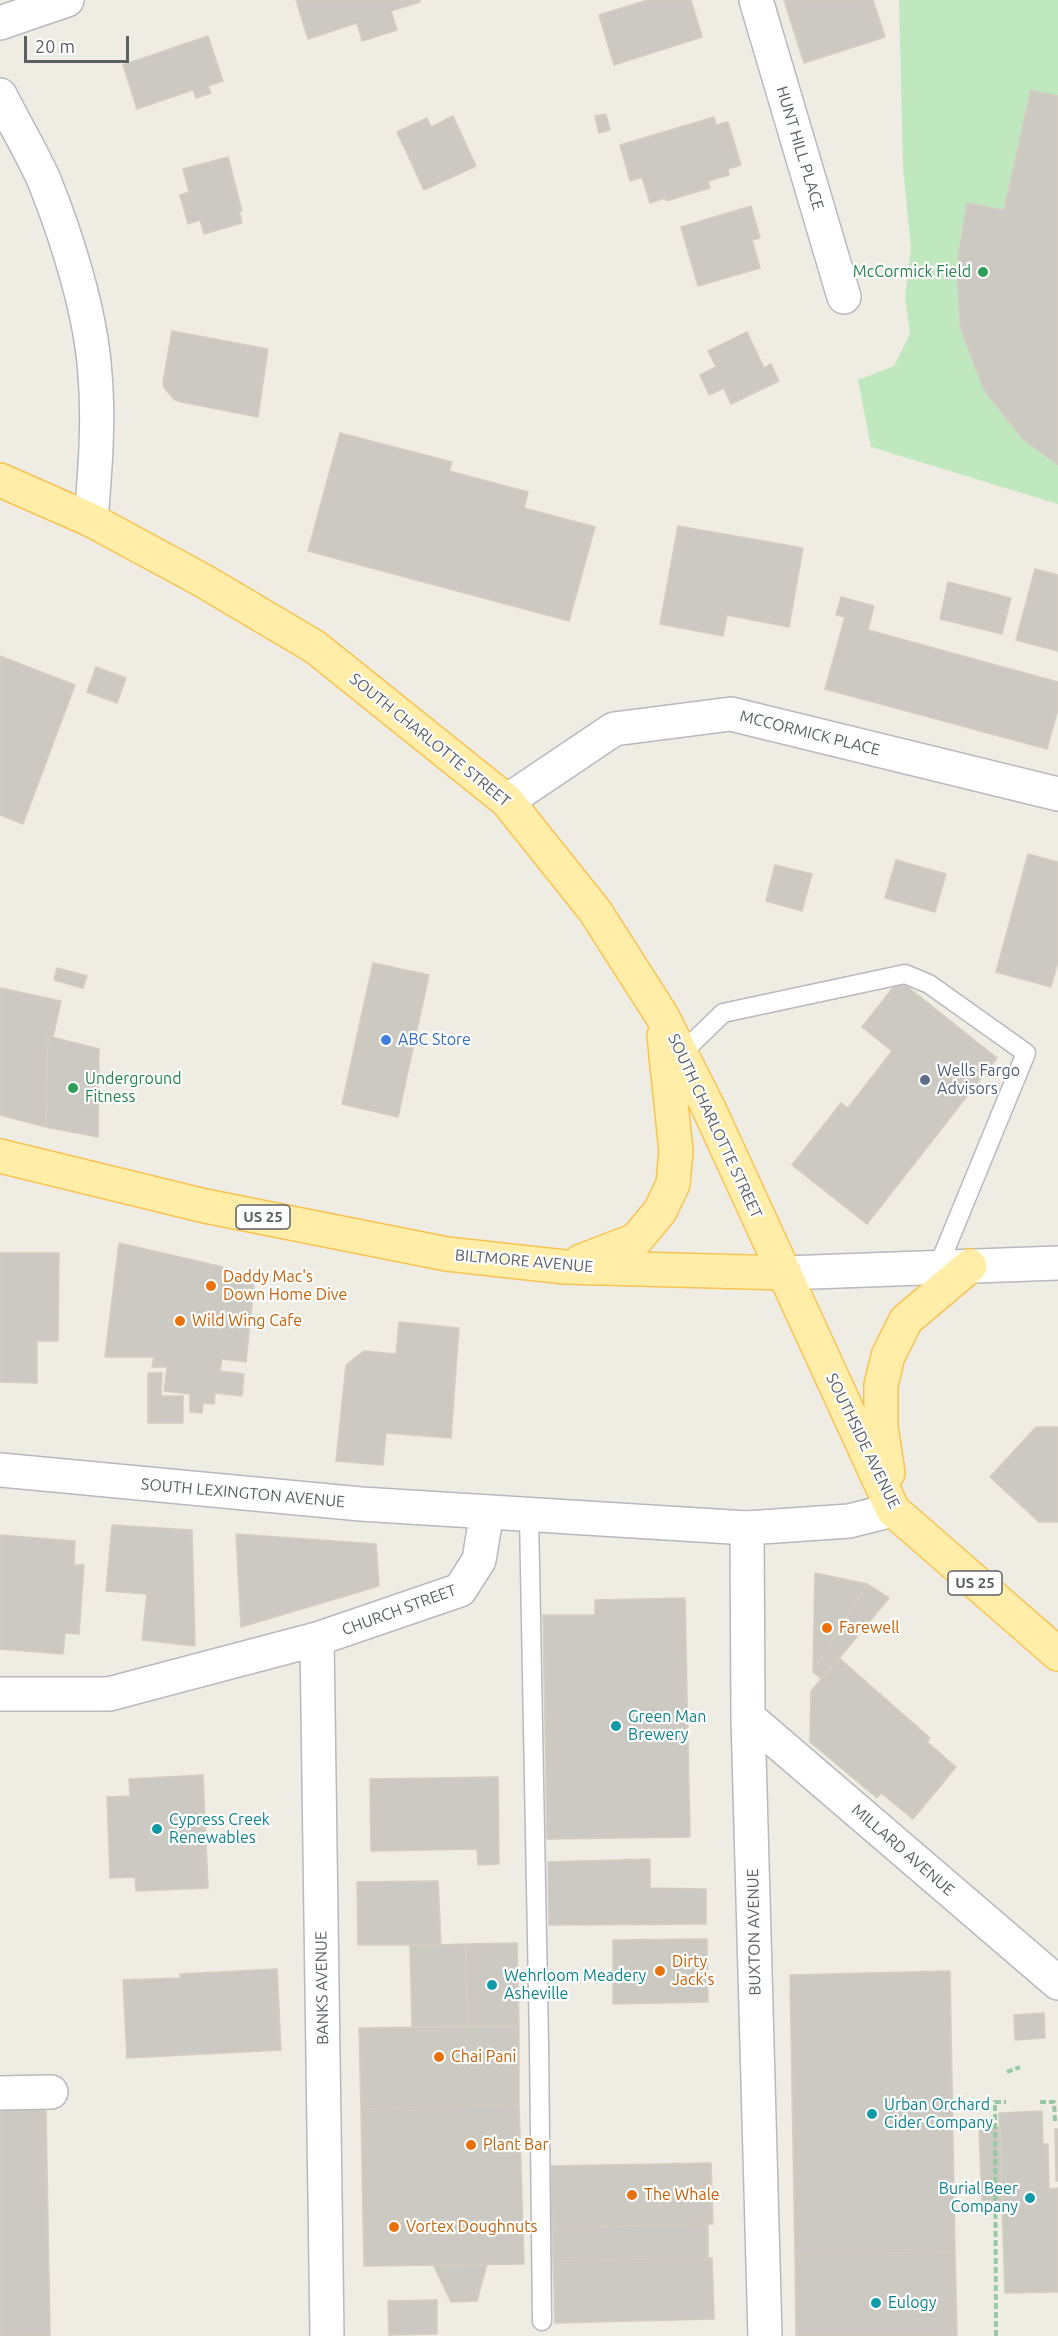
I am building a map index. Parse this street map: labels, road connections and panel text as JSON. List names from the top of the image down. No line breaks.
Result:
{"streets":{"main road":["SOUTH CHARLOTTE STREET","US 25","BILTMORE AVENUE","SOUTHSIDE AVENUE"],"street":["HUNT HILL PLACE","MCCORMICK PLACE","SOUTH LEXINGTON AVENUE","CHURCH STREET","MILLARD AVENUE","BUXTON AVENUE","BANKS AVENUE"]},"crossings":[["MCCORMICK PLACE","SOUTH CHARLOTTE STREET"],["SOUTH CHARLOTTE STREET","BILTMORE AVENUE"],["SOUTH CHARLOTTE STREET","SOUTHSIDE AVENUE"],["BILTMORE AVENUE","SOUTHSIDE AVENUE"],["SOUTH LEXINGTON AVENUE","CHURCH STREET"],["CHURCH STREET","BANKS AVENUE"],["MILLARD AVENUE","BUXTON AVENUE"]],"places":["McCormick Field","ABC Store","Wells Fargo Advisors","Underground Fitness","Daddy Mac's Down Home Dive","Wild Wing Cafe","Farewell","Green Man Brewery","Cypress Creek Renewables","Dirty Jack's","Wehrloom Meadery Asheville","Chai Pani","Urban Orchard Cider Company","Plant Bar","The Whale","Burial Beer Company","Vortex Doughnuts","Eulogy"],"scale_bar":"20 m"}
